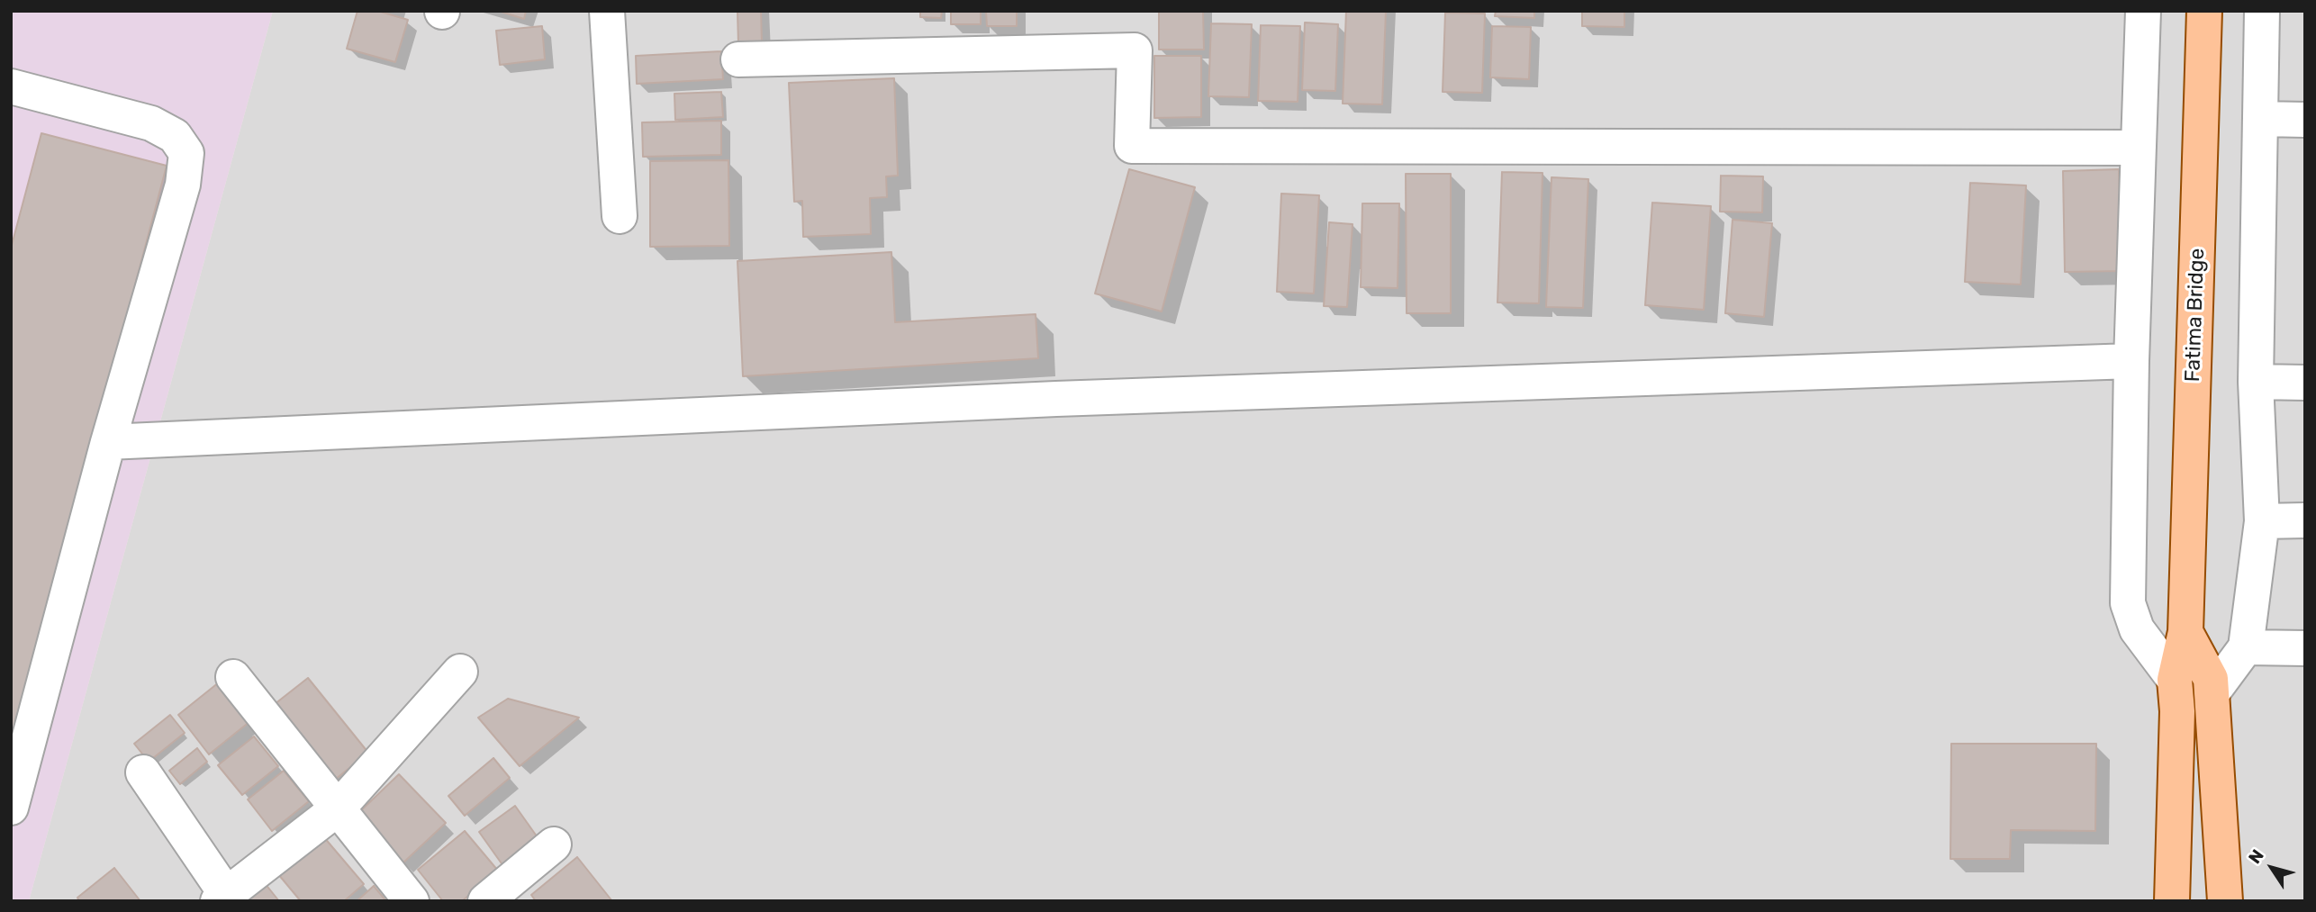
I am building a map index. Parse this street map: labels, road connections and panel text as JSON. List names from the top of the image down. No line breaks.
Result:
{"streets":{"main road":["Fatima Bridge"]},"north":"top left"}
